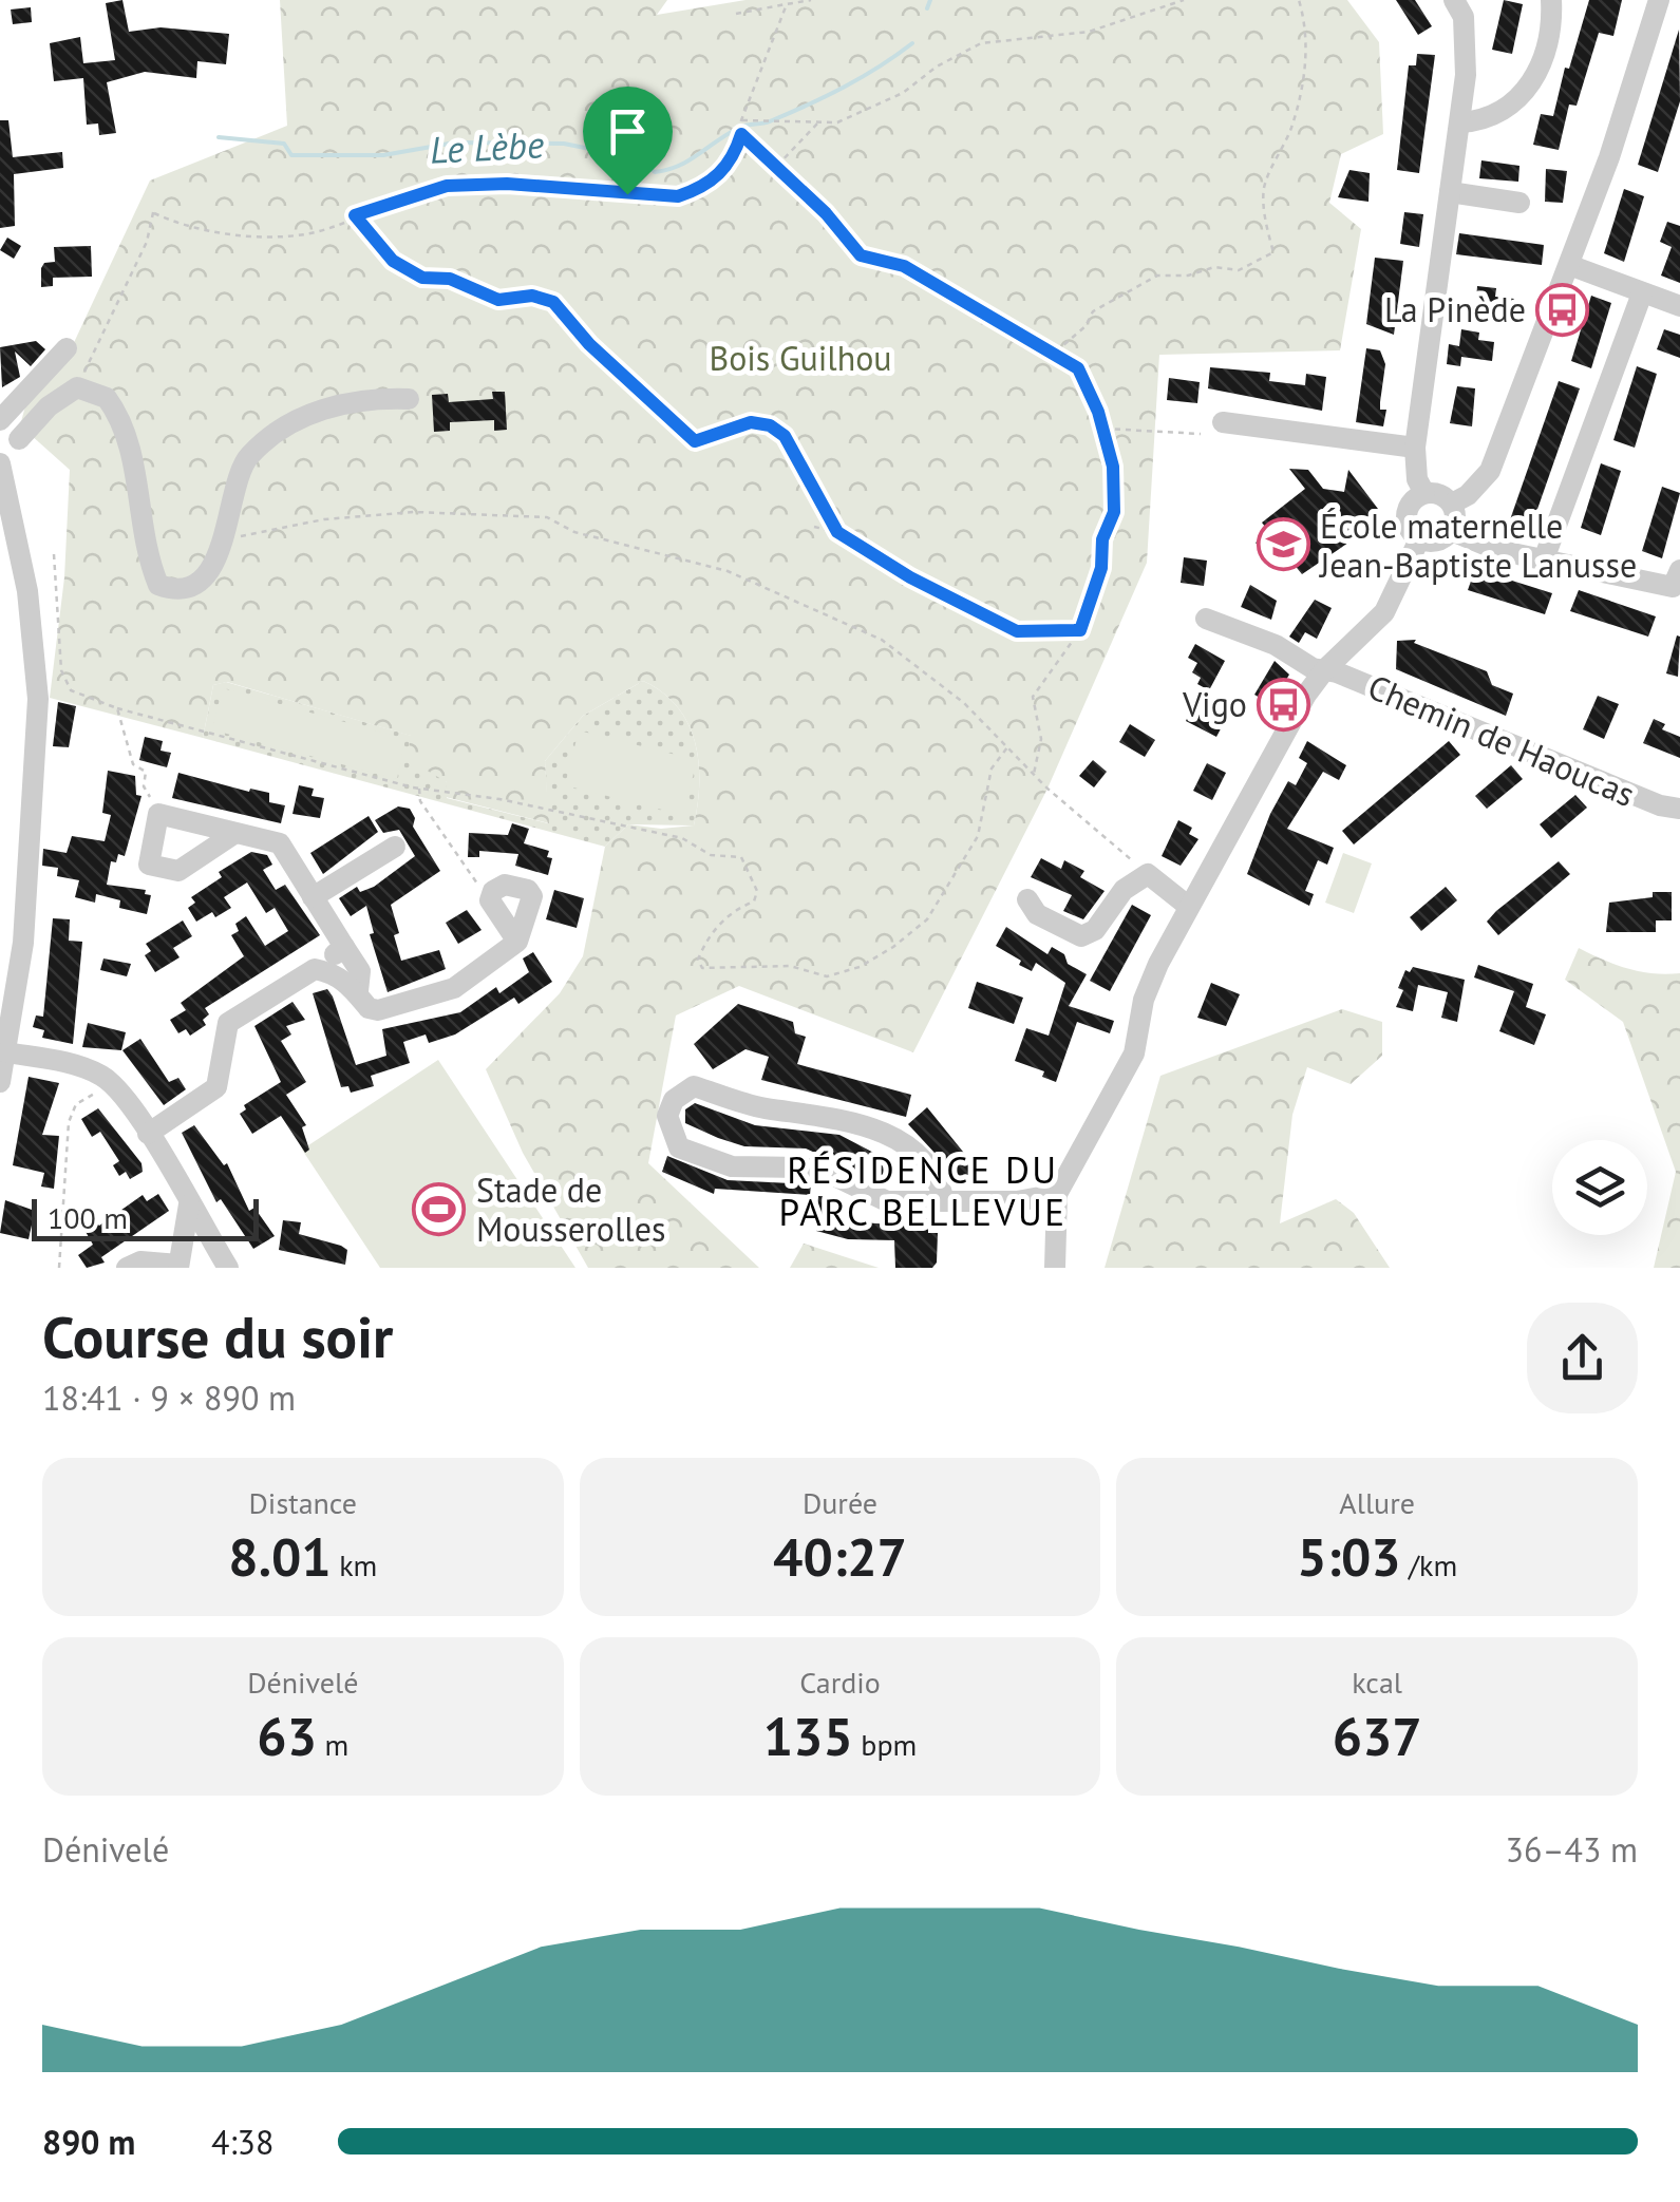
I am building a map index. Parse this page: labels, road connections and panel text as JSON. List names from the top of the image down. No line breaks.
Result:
{"streets":{"street":["Chemin de Haoucas"]},"districts":["RÉSIDENCE DU PARC BELLEVUE"],"water":["Le Lèbe"],"parks":["Bois Guilhou"],"places":{"bus stop":["La Pinède","Vigo"],"school or university":["École maternelle Jean-Baptiste Lanusse"],"sports":["Stade de Mousserolles"]},"scale_bar":"100 m","page":{"scale":"100 m","heading":["Course du soir","18:41 · 9 × 890 m"],"stats":[["Distance","8.01 km"],["Durée","40:27"],["Allure","5:03 /km"],["Dénivelé","63 m"],["Cardio","135 bpm"],["kcal","637"]],"chart":["Dénivelé","36–43 m"],"list":[{"name":"890 m","note":"4:38"}]}}
